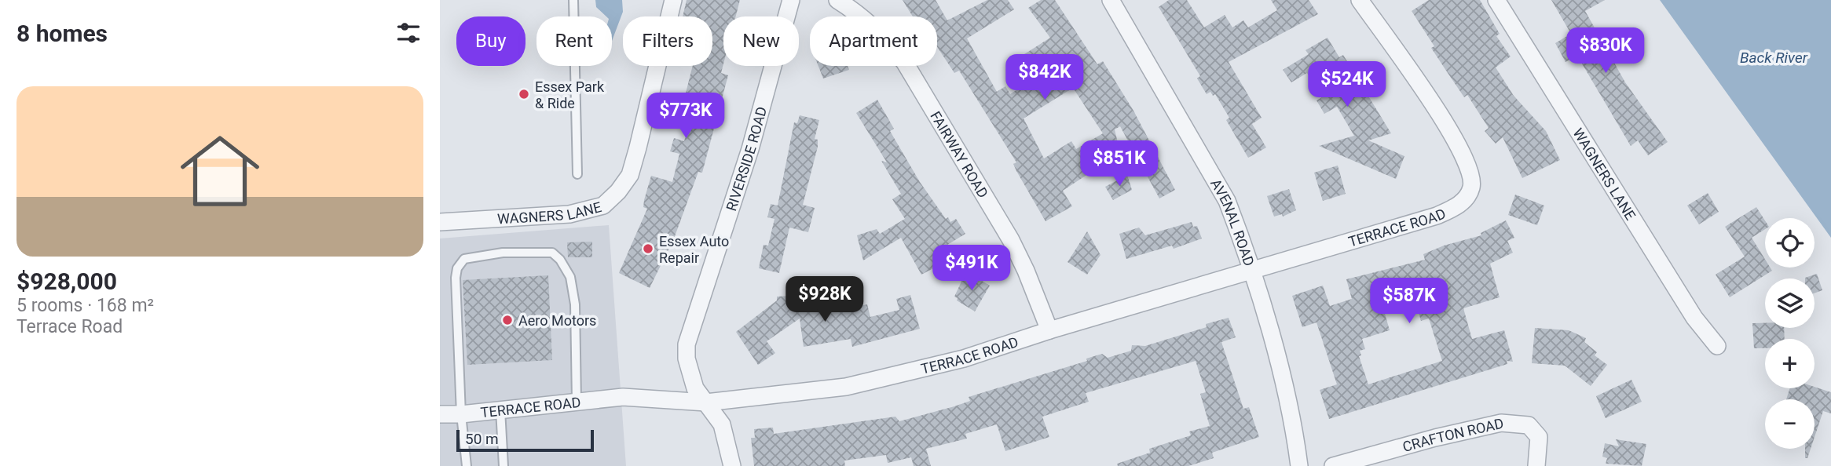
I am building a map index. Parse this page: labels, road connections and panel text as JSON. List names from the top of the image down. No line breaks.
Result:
{"streets":{"street":["FAIRWAY ROAD","RIVERSIDE ROAD","WAGNERS LANE","AVENAL ROAD","TERRACE ROAD","CRAFTON ROAD"]},"crossings":[["FAIRWAY ROAD","TERRACE ROAD"],["RIVERSIDE ROAD","TERRACE ROAD"],["AVENAL ROAD","TERRACE ROAD"]],"water":["Back River"],"places":["Essex Park & Ride","Essex Auto Repair","Aero Motors"],"scale_bar":"50 m","page":{"heading":"8 homes","chip":["Buy","Rent","Filters","New","Apartment"],"price":["$830K","$842K","$524K","$773K","$851K","$491K","$928K","$587K"],"list":[{"name":"$928,000","note":"5 rooms · 168 m² · Terrace Road"}],"map_buttons":["+","−"],"scale":"50 m"}}
